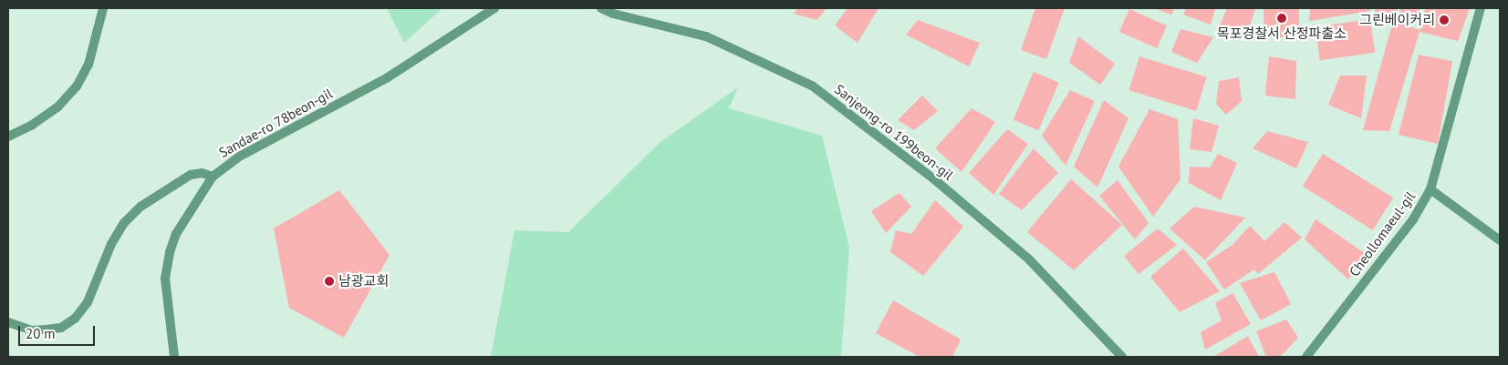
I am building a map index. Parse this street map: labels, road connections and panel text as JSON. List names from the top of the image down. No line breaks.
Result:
{"streets":{"street":["Sandae-ro 78beon-gil","Sanjeong-ro 199beon-gil","Cheollomaeul-gil"]},"places":["목포경찰서 산정파출소","그린베이커리","남광교회"],"scale_bar":"20 m"}
